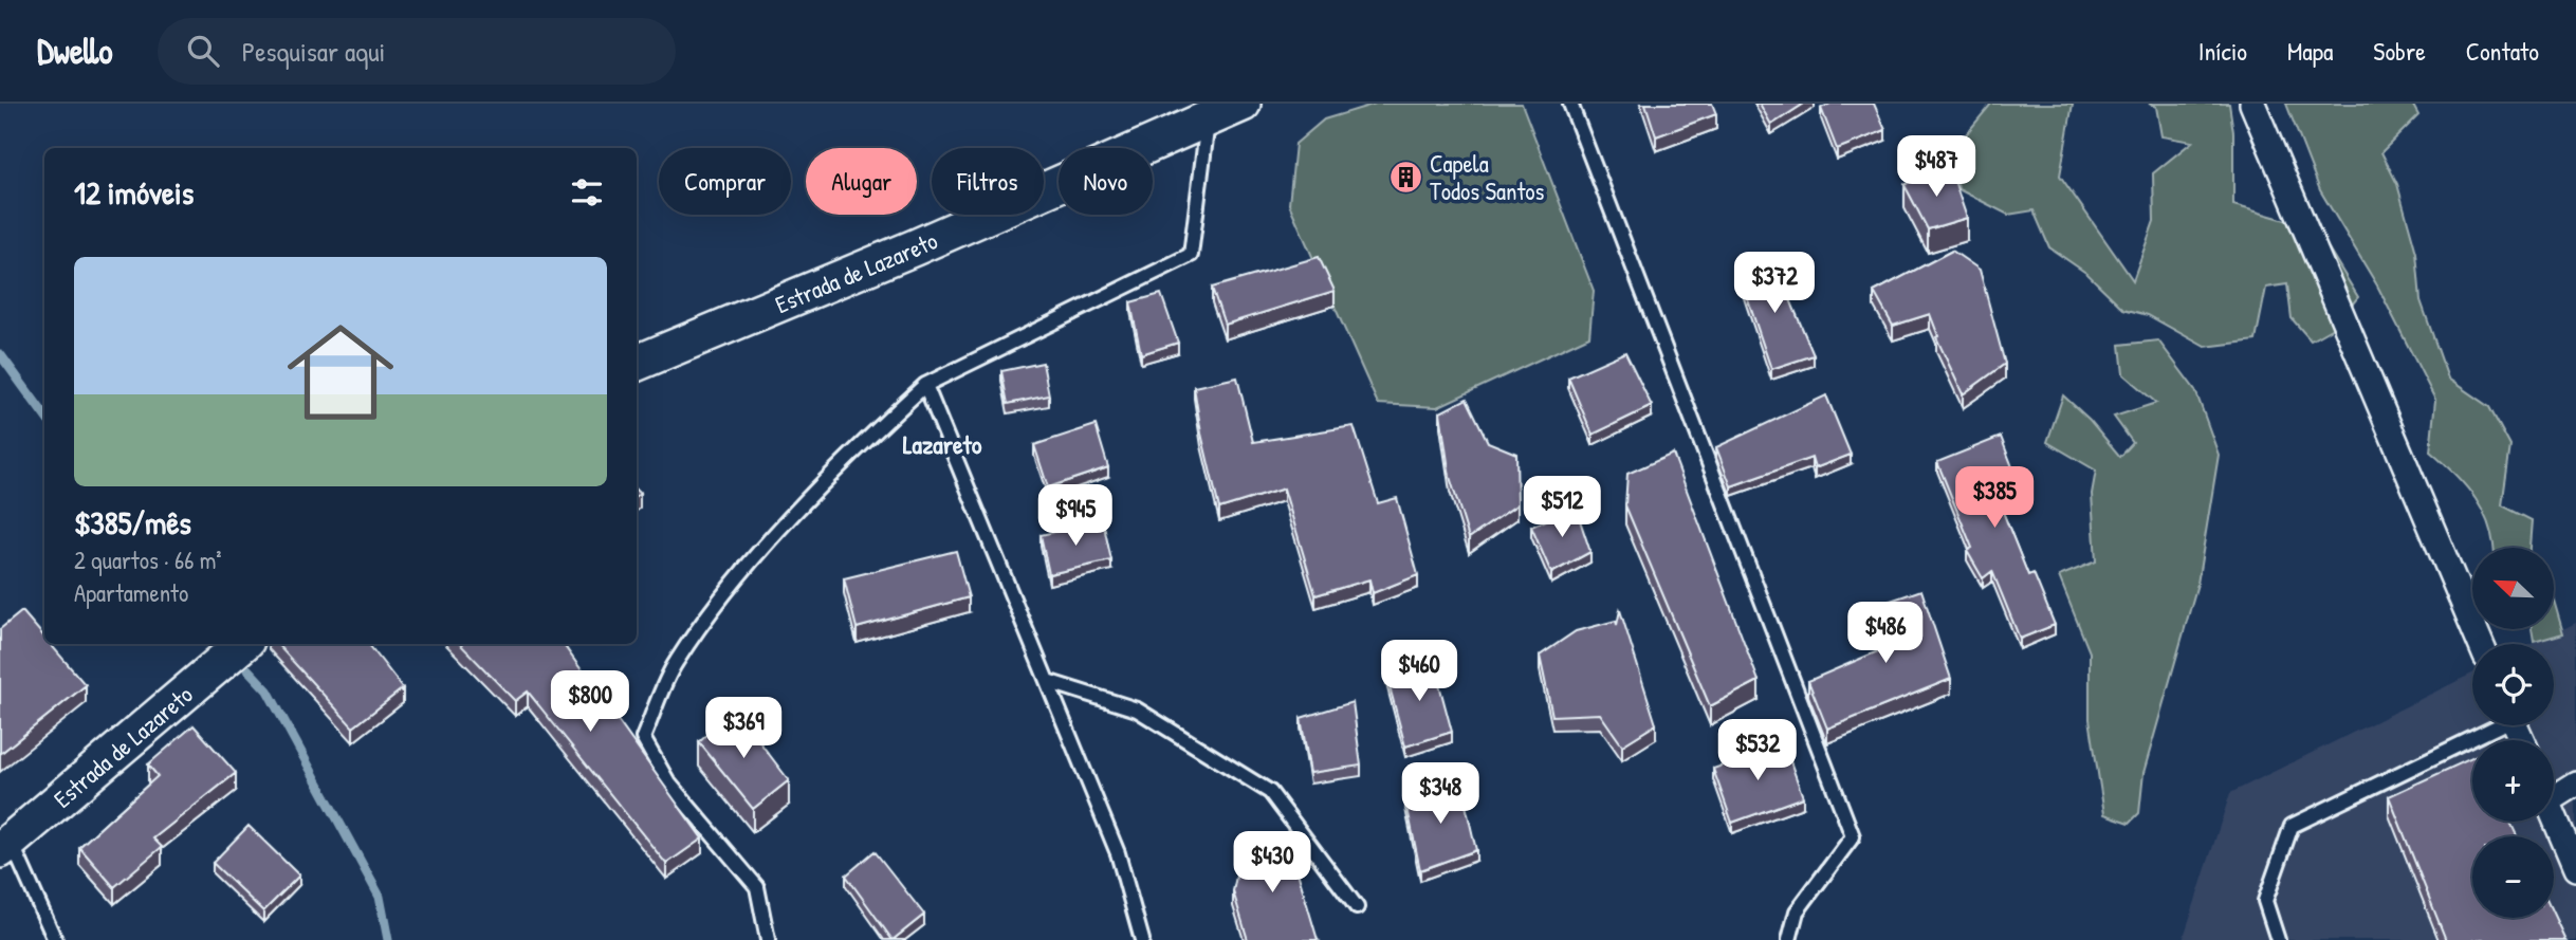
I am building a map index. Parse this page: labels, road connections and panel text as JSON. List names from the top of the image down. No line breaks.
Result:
{"streets":{"street":["Estrada de Lazareto"]},"districts":["Lazareto"],"places":{"building":["Capela Todos Santos"]},"north":"top left","page":{"header":"Dwello","search":"Pesquisar aqui","nav":["Início","Mapa","Sobre","Contato"],"price":["$487","$372","$385","$512","$945","$486","$460","$800","$369","$532","$348","$430"],"chip":["Comprar","Alugar","Filtros","Novo"],"heading":"12 imóveis","list":[{"name":"$385/mês","note":"2 quartos · 66 m² · Apartamento"}],"map_buttons":["+","−"]}}
